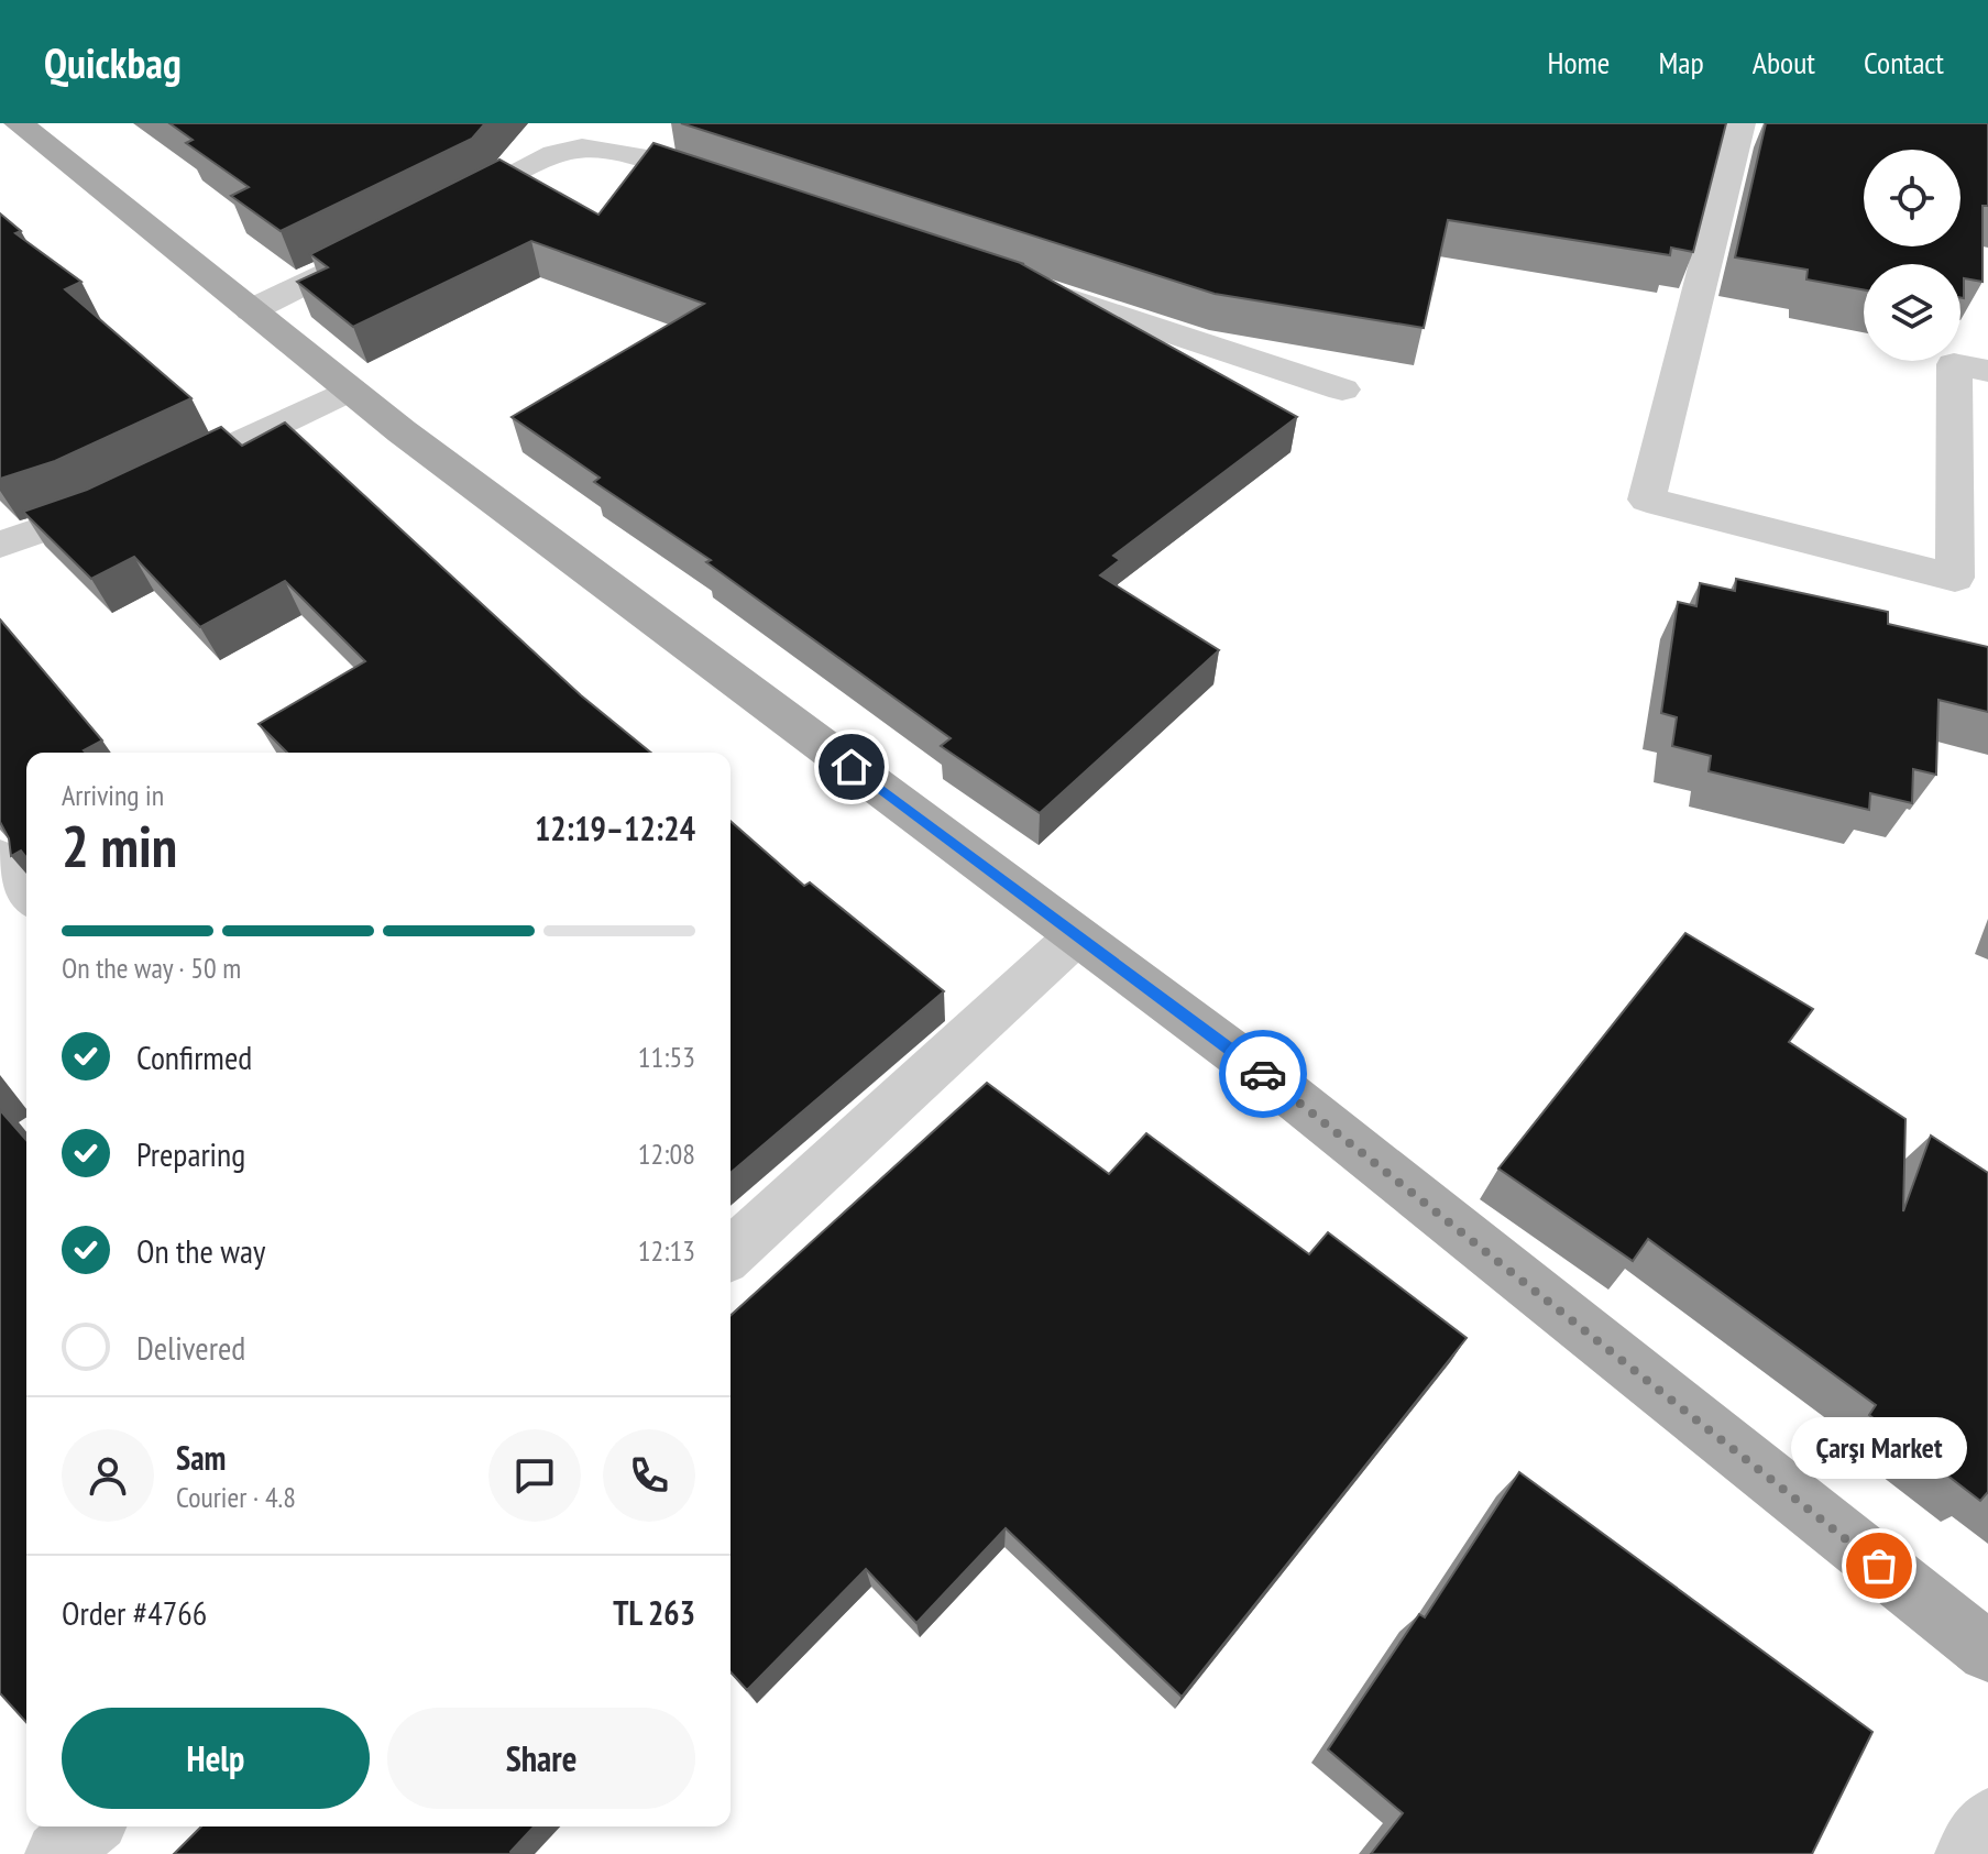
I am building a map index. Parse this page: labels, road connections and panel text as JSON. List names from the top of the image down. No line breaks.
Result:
{"places":["Çarşı Market"],"page":{"header":"Quickbag","nav":["Home","Map","About","Contact"],"heading":["2 min","Arriving in","12:19–12:24"],"panel":["Sam","Courier · 4.8","Order #4766","TL 263"],"bar":"On the way · 50 m","list":[["Confirmed","11:53"],["Preparing","12:08"],["On the way","12:13"],"Delivered"],"bubble":"Çarşı Market","buttons":["Help","Share"]}}
